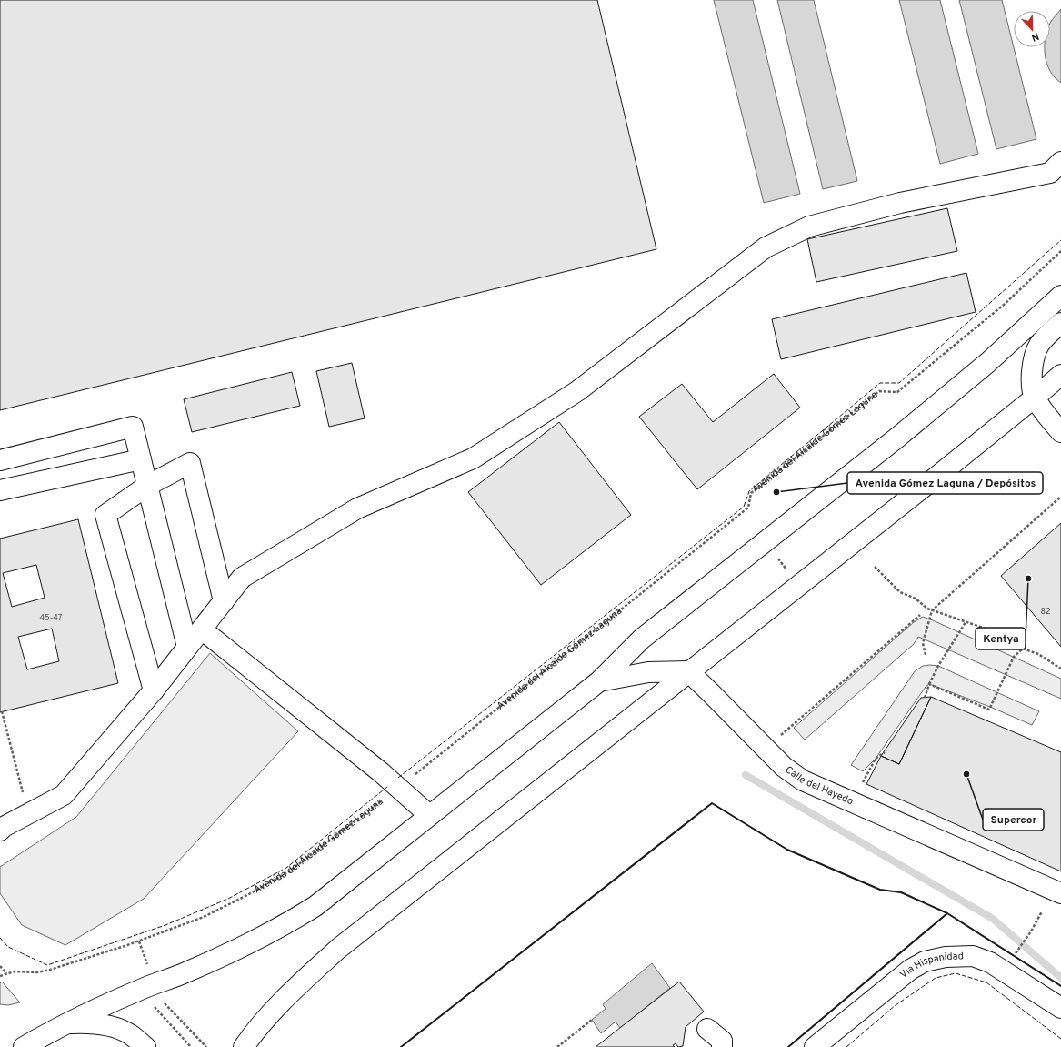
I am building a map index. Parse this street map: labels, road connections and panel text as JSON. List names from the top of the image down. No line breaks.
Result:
{"streets":{"main road":["Calle del Hayedo","Vía Hispanidad"],"path":["Avenida del Alcalde Gómez Laguna"]},"places":["Avenida Gómez Laguna / Depósitos","Kentya","Supercor"],"house_numbers":["82","45-47"],"north":"bottom"}
